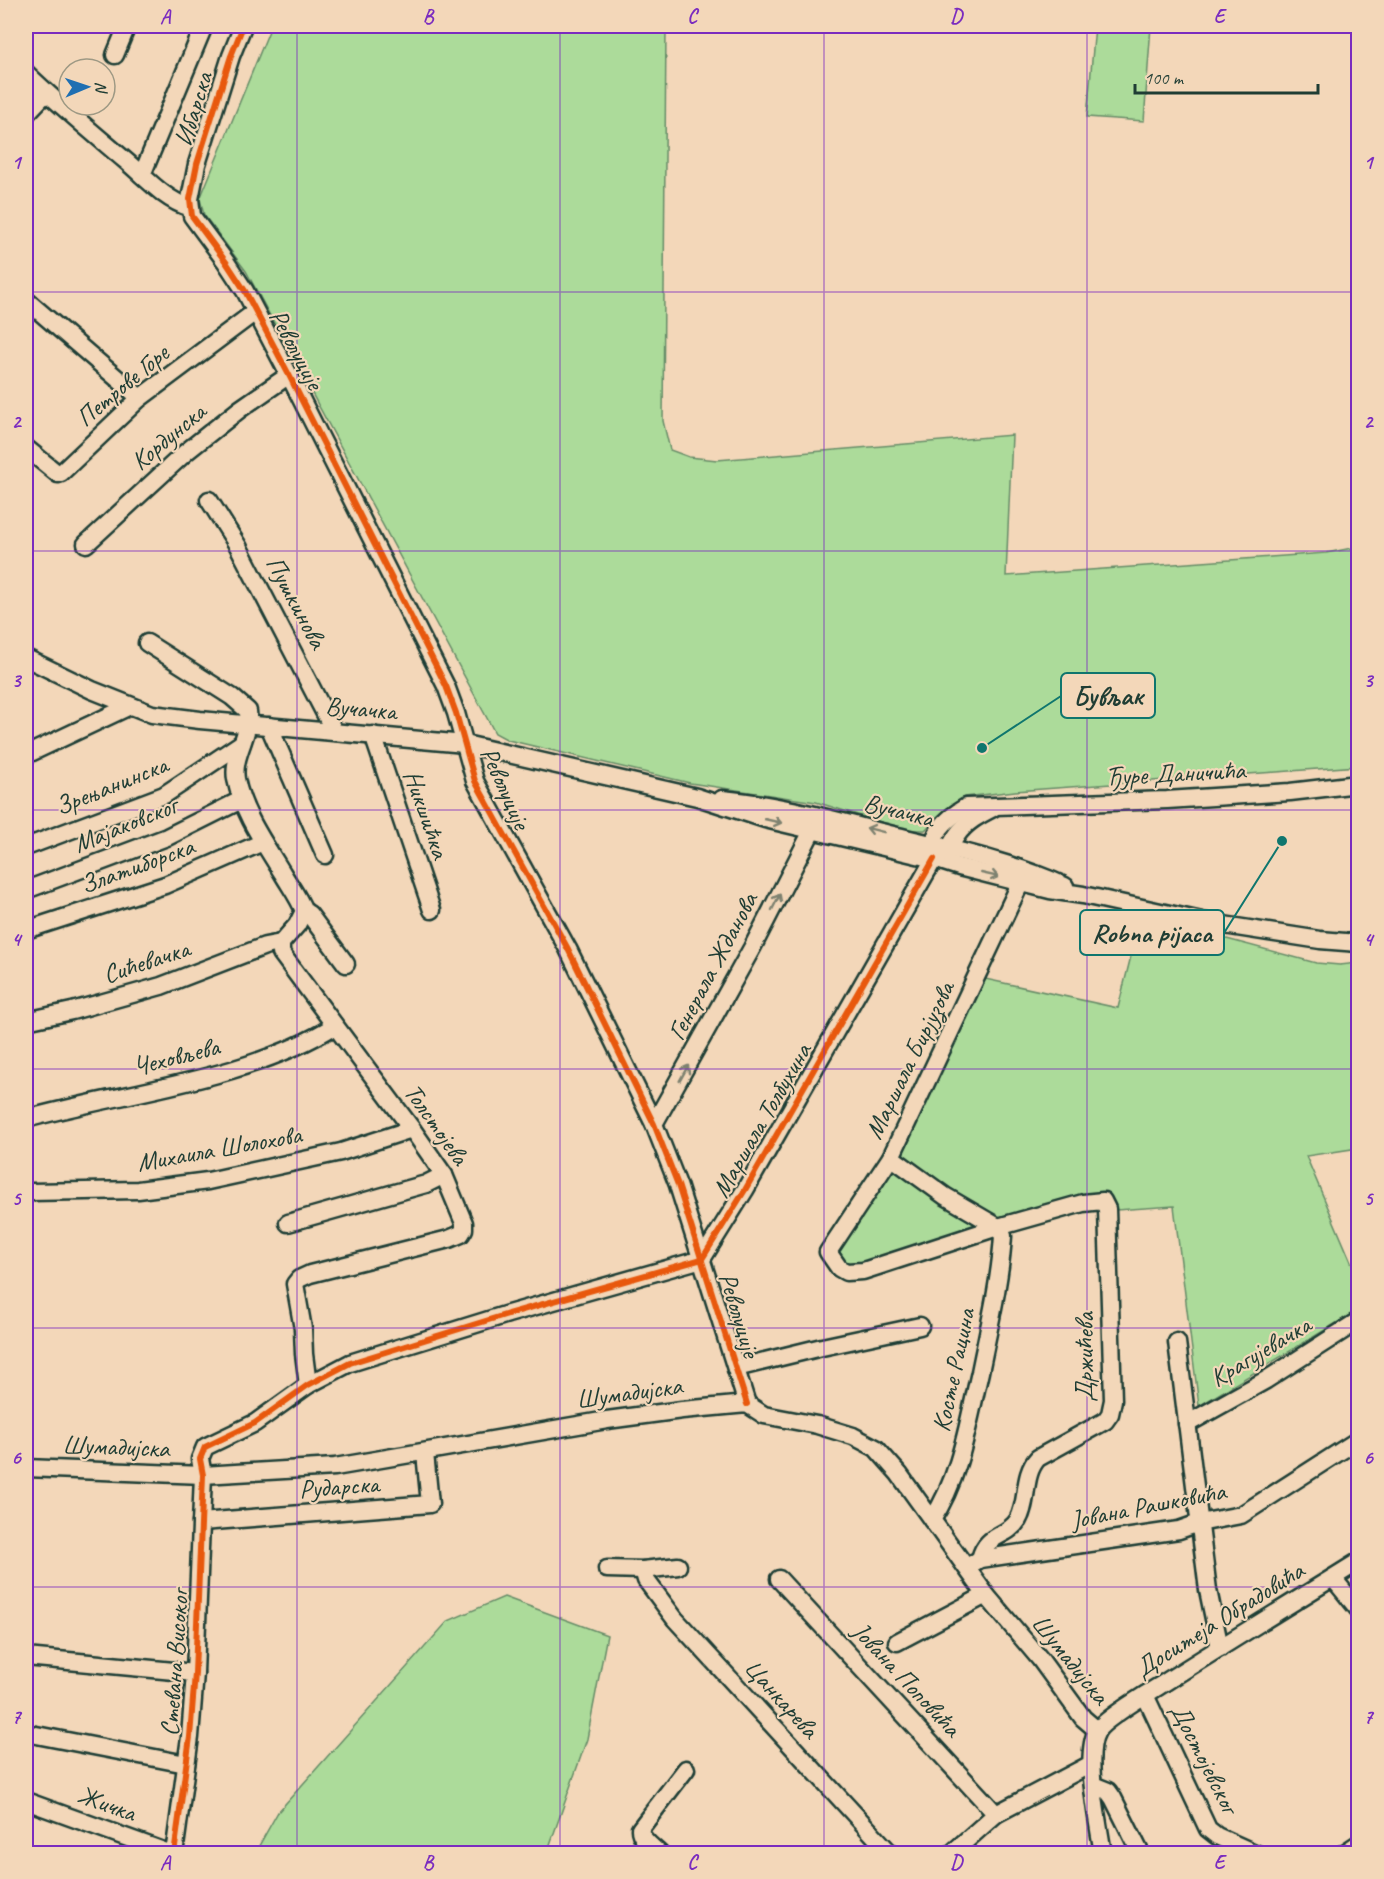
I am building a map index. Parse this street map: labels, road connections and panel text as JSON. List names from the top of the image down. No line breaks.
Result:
{"streets":{"street":["Ибарска","Револуције","Петрове Горе","Кордунска","Пушкинова","Вучачка","Ђуре Даничића","Зрењанинска","Никшићка","Мајаковског","Златиборска","Сићевачка","Генерала Жданова","Чеховљева","Маршала Бирјузова","Маршала Толбухина","Толстојева","Михаила Шолохова","Крагујевачка","Држићева","Косте Рацина","Шумадијска","Рударска","Јована Рашковића","Доситеја Обрадовића","Стевана Високог","Јована Поповића","Цанкарева","Достојевског","Жичка"]},"crossings":[["Ибарска","Револуције"],["Револуције","Петрове Горе"],["Револуције","Кордунска"],["Револуције","Вучачка"],["Револуције","Генерала Жданова"],["Револуције","Маршала Толбухина"],["Револуције","Шумадијска"],["Пушкинова","Вучачка"],["Вучачка","Ђуре Даничића"],["Вучачка","Никшићка"],["Вучачка","Генерала Жданова"],["Вучачка","Маршала Бирјузова"],["Вучачка","Маршала Толбухина"],["Ђуре Даничића","Маршала Толбухина"],["Сићевачка","Толстојева"],["Чеховљева","Толстојева"],["Маршала Бирјузова","Држићева"],["Маршала Бирјузова","Косте Рацина"],["Толстојева","Михаила Шолохова"],["Толстојева","Стевана Високог"],["Крагујевачка","Јована Рашковића"],["Крагујевачка","Доситеја Обрадовића"],["Држићева","Косте Рацина"],["Држићева","Шумадијска"],["Држићева","Јована Рашковића"],["Косте Рацина","Шумадијска"],["Шумадијска","Рударска"],["Шумадијска","Јована Рашковића"],["Шумадијска","Доситеја Обрадовића"],["Шумадијска","Стевана Високог"],["Рударска","Стевана Високог"],["Доситеја Обрадовића","Достојевског"],["Стевана Високог","Жичка"]],"one_way":["Генерала Жданова"],"places":["Бувљак","Robna pijaca"],"scale_bar":"100 m","north":"right","grid":{"columns":["A","B","C","D","E"],"rows":["1","2","3","4","5","6","7"]}}
